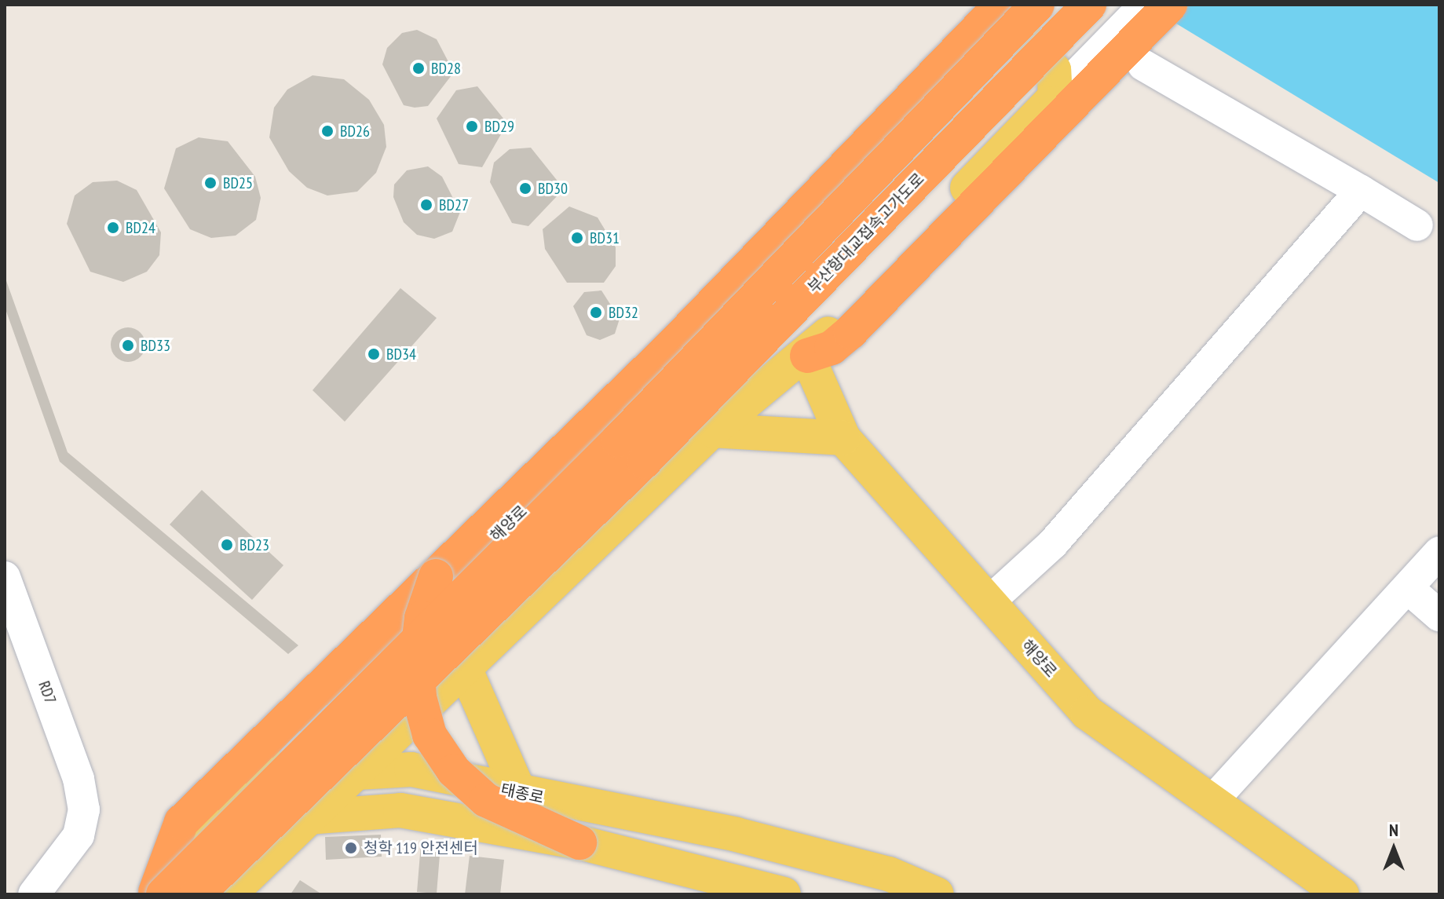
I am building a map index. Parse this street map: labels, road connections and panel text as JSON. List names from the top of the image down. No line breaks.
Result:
{"streets":{"highway":["부산항대교접속고가도로"],"main road":["해양로","태종로"],"street":["RD7"]},"crossings":[["해양로","태종로"]],"places":["BD28","BD29","BD26","BD25","BD30","BD27","BD24","BD31","BD32","BD33","BD34","BD23","청학 119 안전센터"],"north":"top"}
